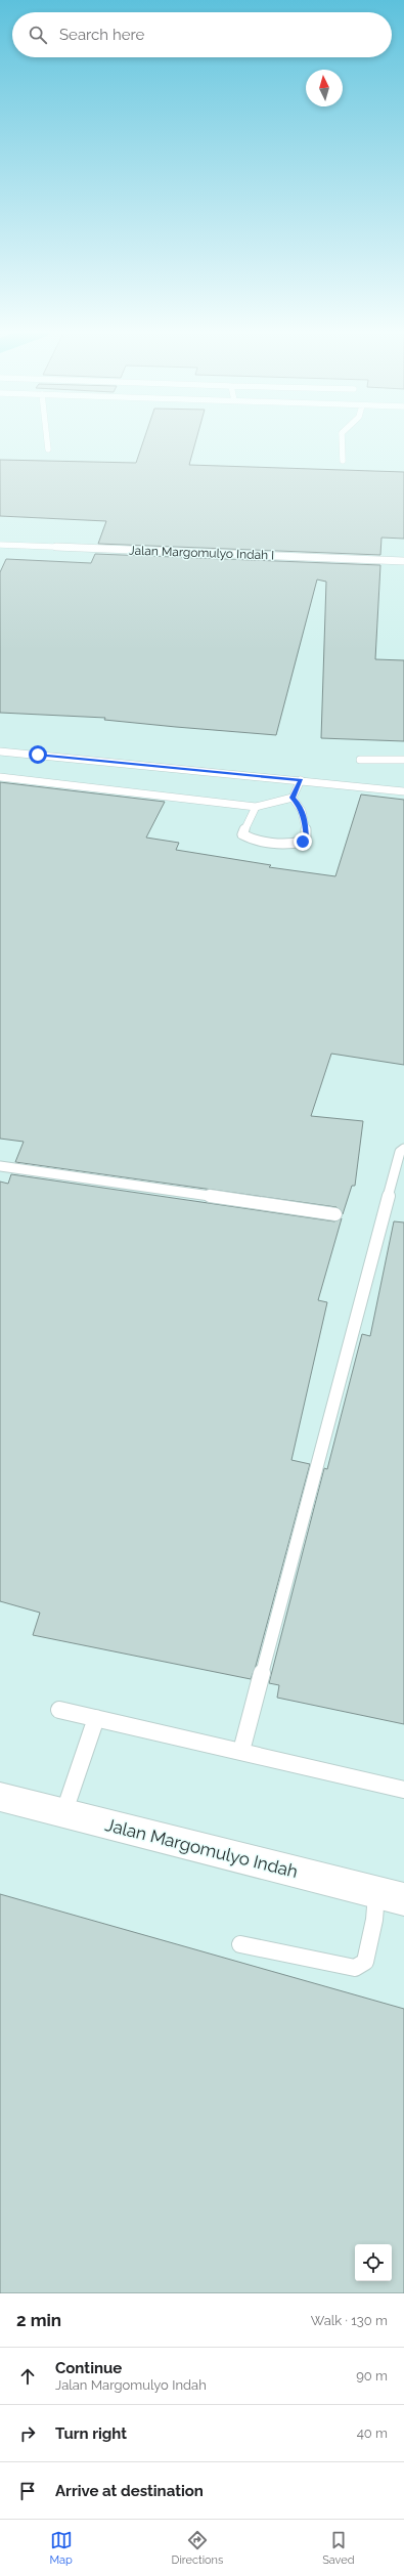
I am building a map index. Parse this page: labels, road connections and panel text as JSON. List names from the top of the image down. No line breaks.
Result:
{"streets":{"street":["Jalan Margomulyo Indah"],"lane":["Jalan Margomulyo Indah I"]},"north":"top","page":{"search":"Search here","heading":["2 min","Walk · 130 m"],"list":[["Continue","Jalan Margomulyo Indah","90 m"],["Turn right","40 m"],"Arrive at destination"],"nav":["Map","Directions","Saved"]}}
